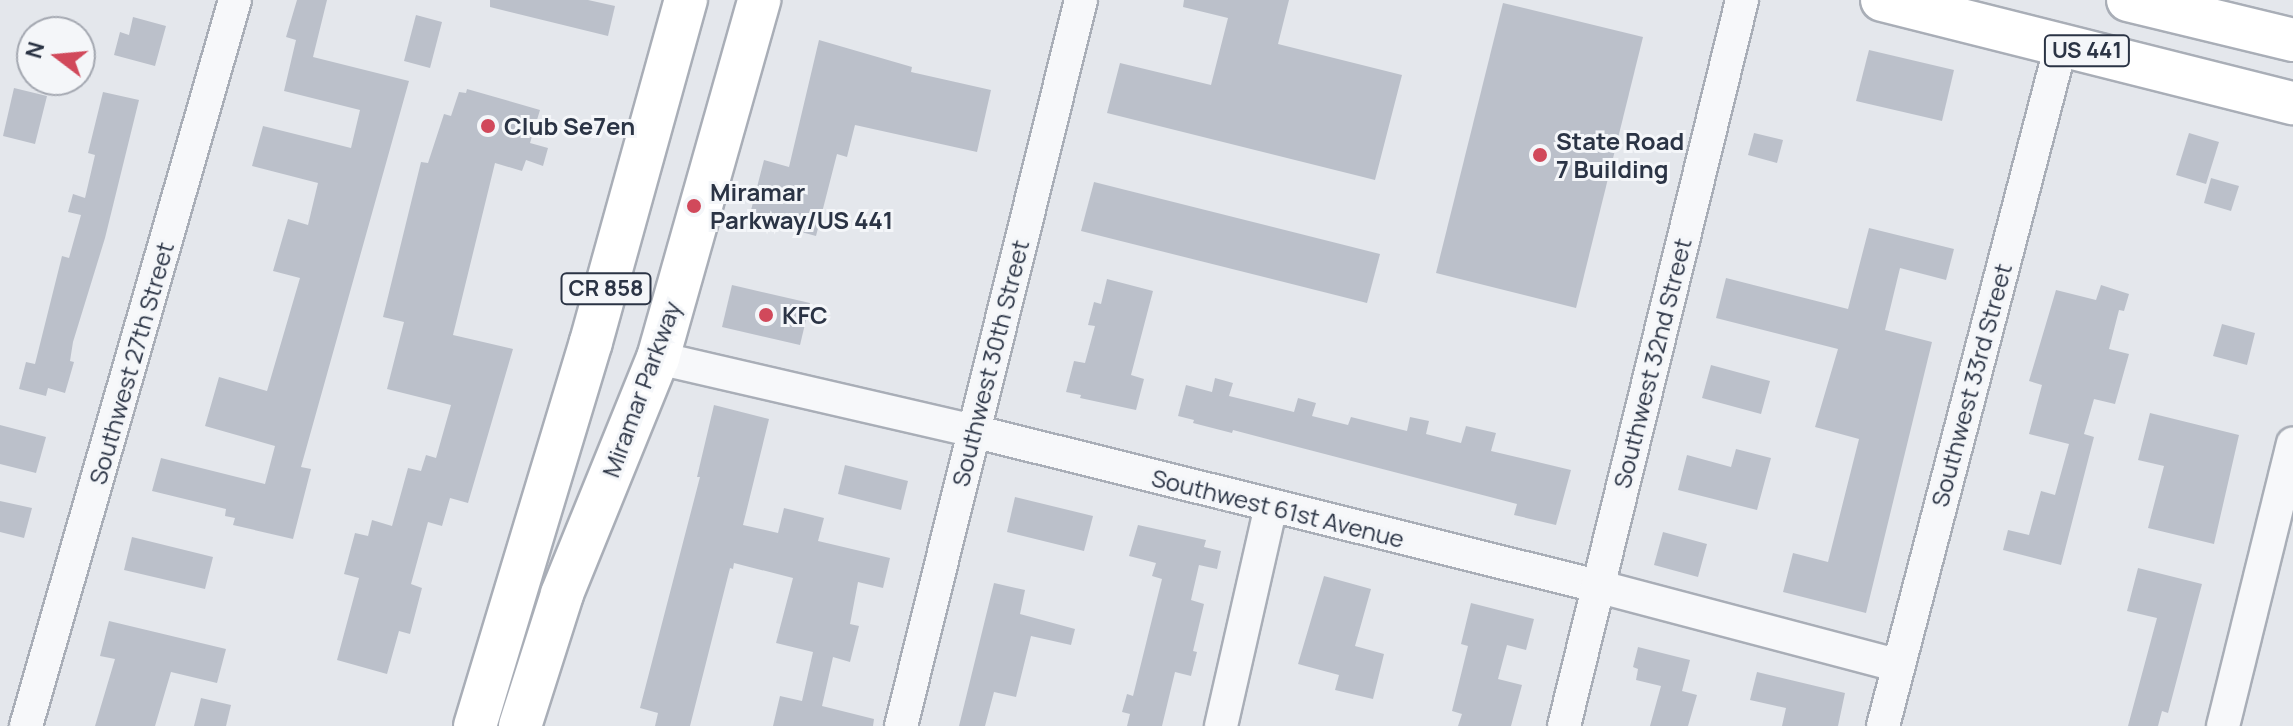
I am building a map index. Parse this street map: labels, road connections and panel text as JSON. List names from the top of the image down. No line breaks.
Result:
{"streets":{"main road":["US 441","CR 858","Miramar Parkway"],"street":["Southwest 27th Street","Southwest 30th Street","Southwest 32nd Street","Southwest 33rd Street","Southwest 61st Avenue"]},"crossings":[["US 441","Southwest 33rd Street"],["Southwest 30th Street","Southwest 61st Avenue"],["Southwest 32nd Street","Southwest 61st Avenue"],["Southwest 33rd Street","Southwest 61st Avenue"],["Miramar Parkway","Southwest 61st Avenue"]],"places":["Club Se7en","State Road 7 Building","Miramar Parkway/US 441","KFC"],"north":"left"}
